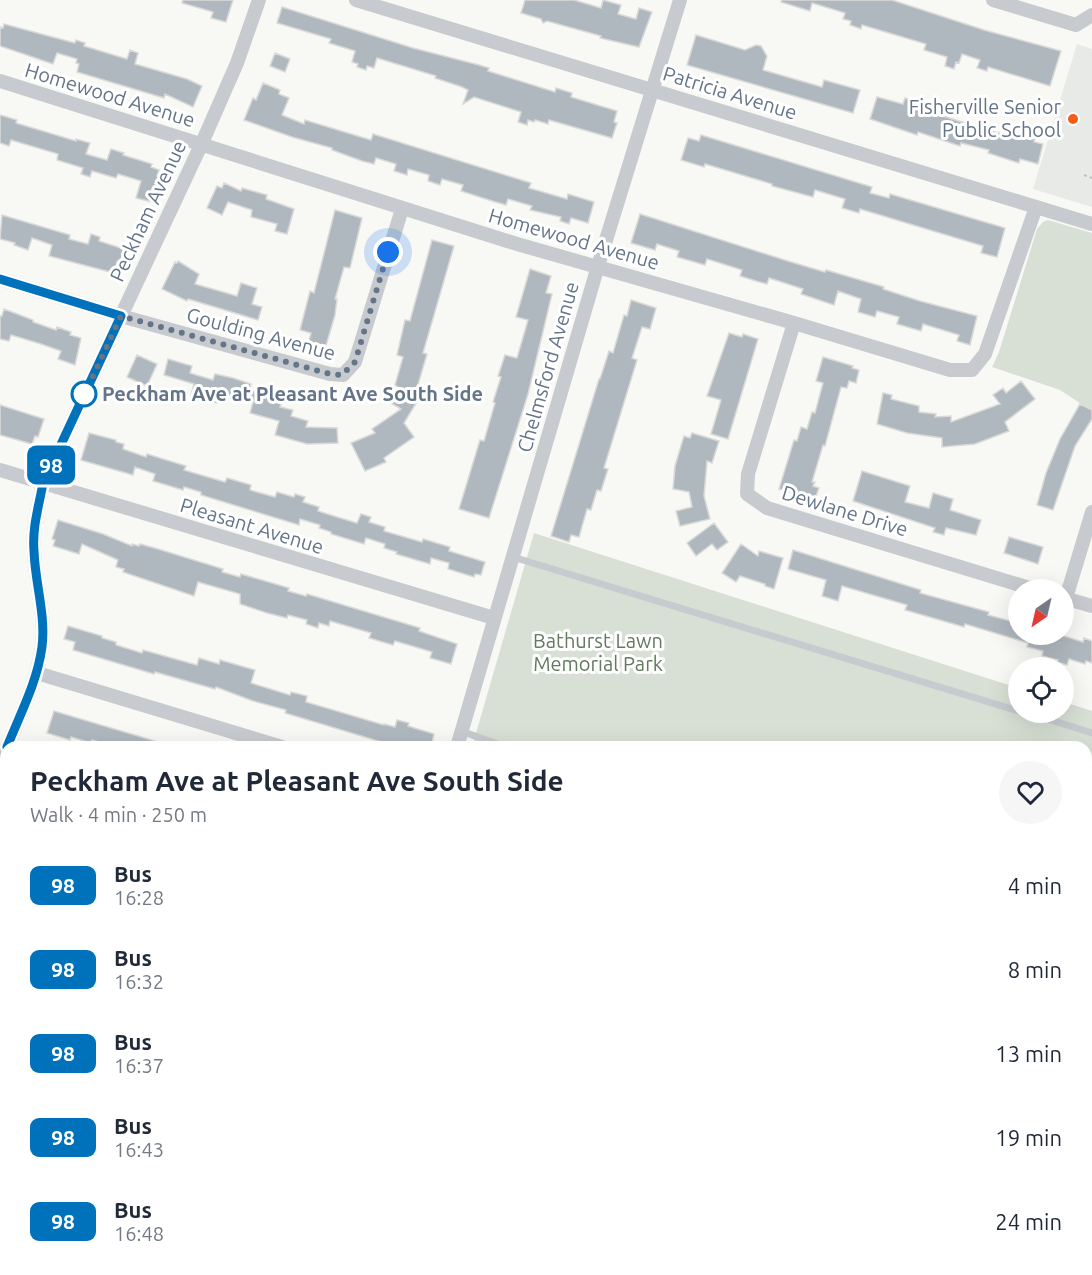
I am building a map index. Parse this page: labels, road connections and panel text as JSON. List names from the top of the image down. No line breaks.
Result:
{"streets":{"street":["Patricia Avenue","Homewood Avenue","Peckham Avenue","Goulding Avenue","Chelmsford Avenue","Dewlane Drive","Pleasant Avenue"]},"crossings":[["Patricia Avenue","Homewood Avenue"],["Patricia Avenue","Chelmsford Avenue"],["Homewood Avenue","Peckham Avenue"],["Homewood Avenue","Goulding Avenue"],["Homewood Avenue","Chelmsford Avenue"],["Homewood Avenue","Dewlane Drive"],["Peckham Avenue","Goulding Avenue"],["Peckham Avenue","Pleasant Avenue"],["Chelmsford Avenue","Pleasant Avenue"]],"parks":["Bathurst Lawn Memorial Park"],"places":["Fisherville Senior Public School","Peckham Ave at Pleasant Ave South Side"],"lines":["bus line 98"],"north":"bottom left","page":{"on_map":"98","heading":["Peckham Ave at Pleasant Ave South Side","Walk · 4 min · 250 m"],"list":[{"mark":"98","name":"Bus","note":"16:28","value":"4 min"},{"mark":"98","name":"Bus","note":"16:32","value":"8 min"},{"mark":"98","name":"Bus","note":"16:37","value":"13 min"},{"mark":"98","name":"Bus","note":"16:43","value":"19 min"},{"mark":"98","name":"Bus","note":"16:48","value":"24 min"}]}}
